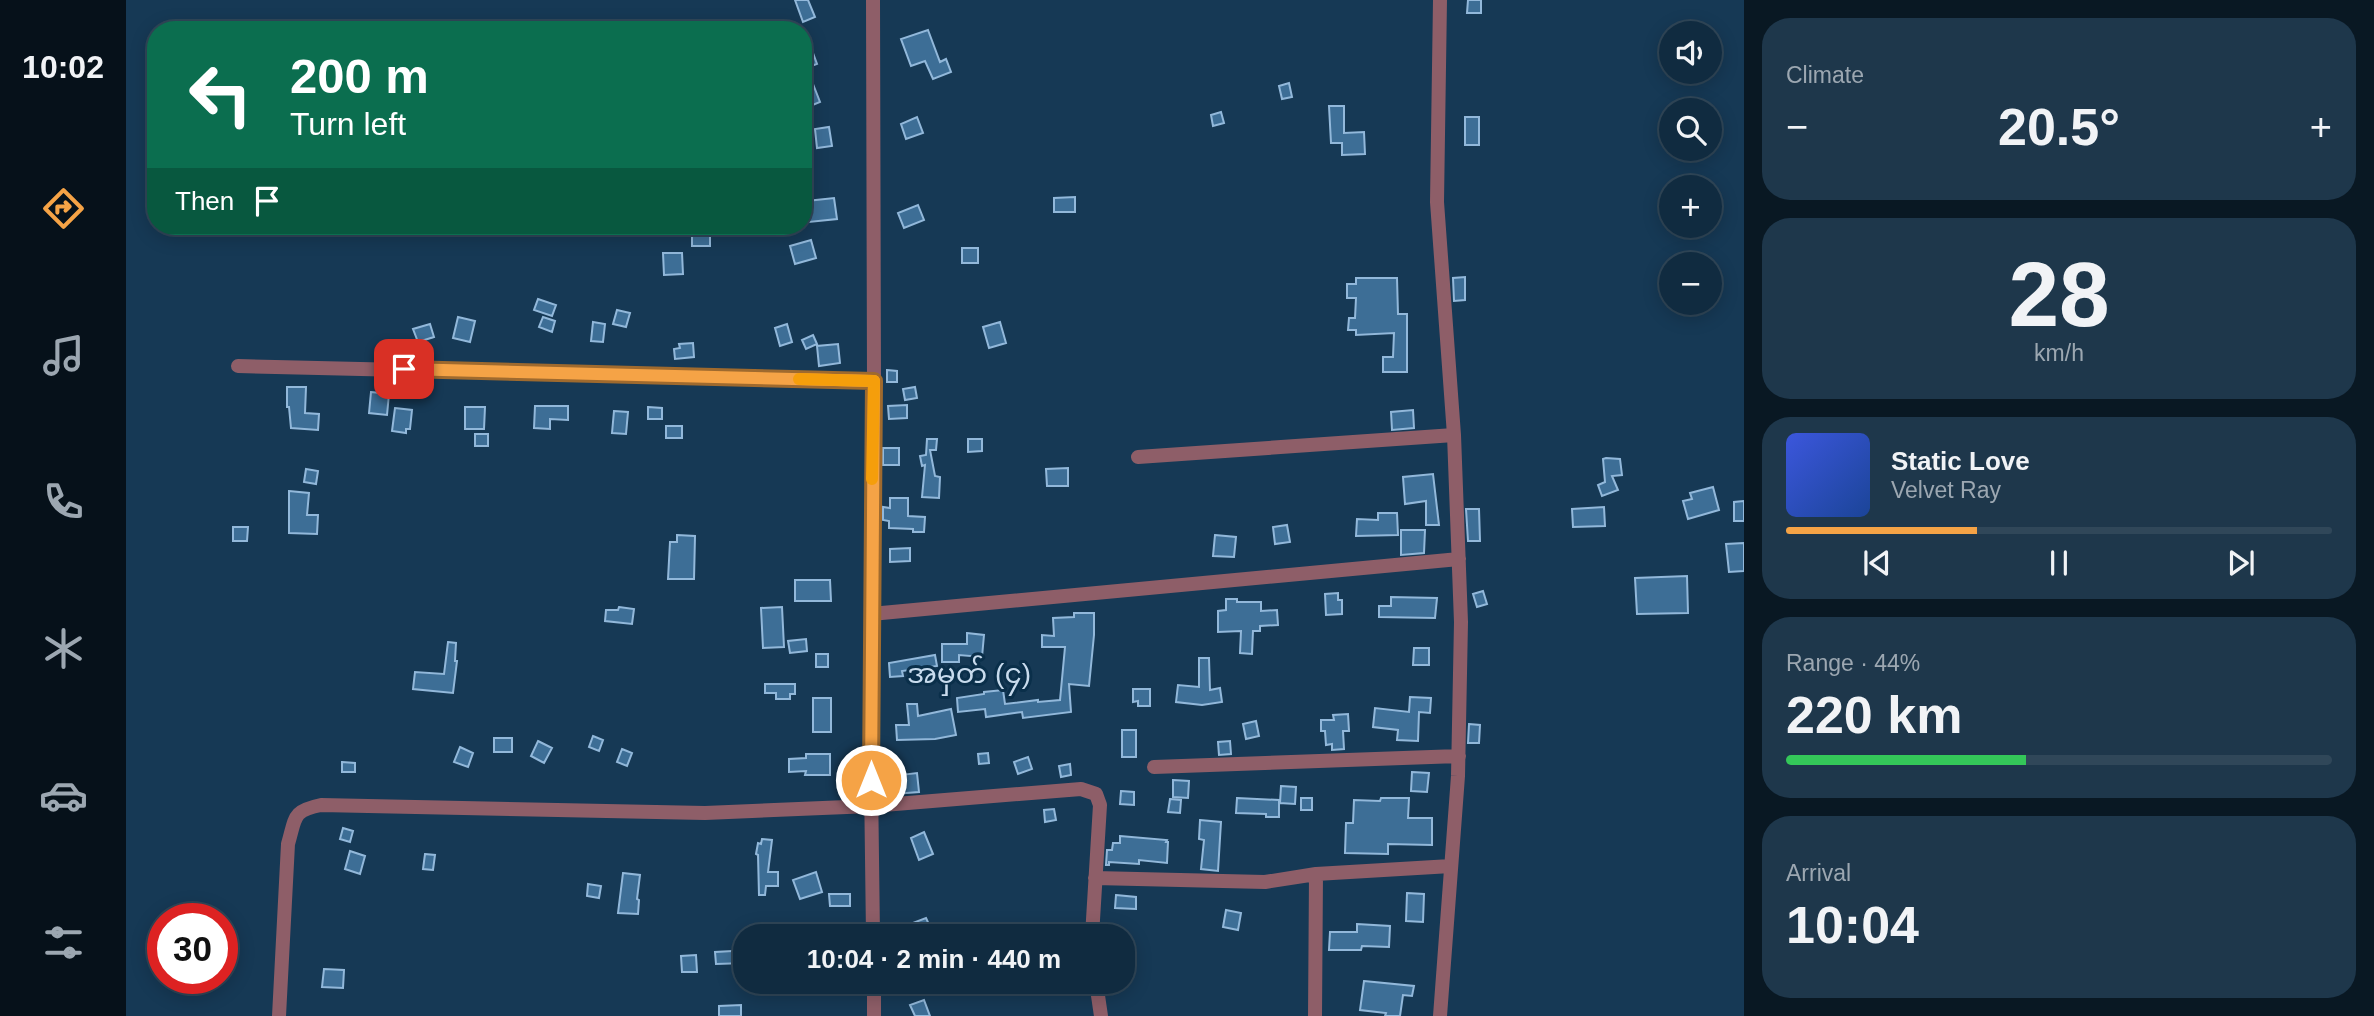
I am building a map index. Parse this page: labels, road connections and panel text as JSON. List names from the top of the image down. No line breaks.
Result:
{"districts":["အမှတ် (၄)"],"page":{"tabs":"10:02","tile":["Climate",["28","km/h"],["Range · 44%","220 km"],["Arrival","10:04"]],"map_buttons":["+","−"],"turn":["200 m","Turn left"],"heat":["−","20.5°","+"],"then":"Then","song":["Static Love","Velvet Ray"],"limit":"30","trip":"10:04 · 2 min · 440 m"}}
